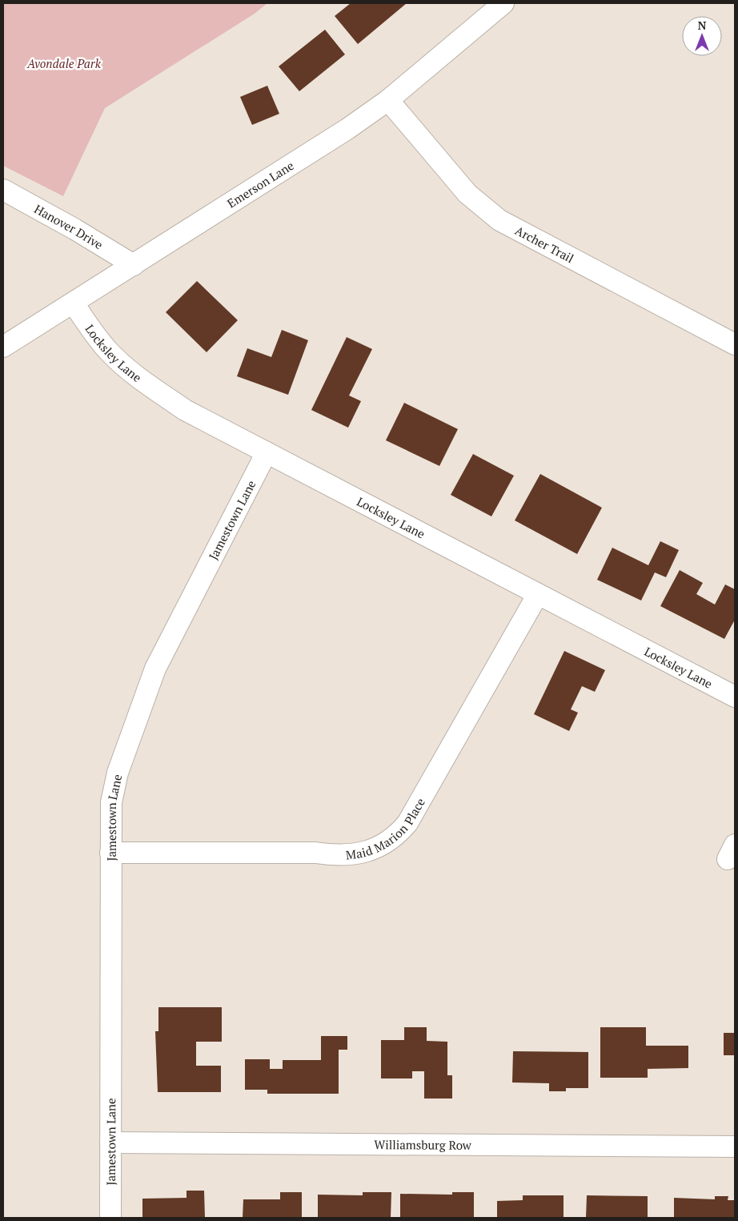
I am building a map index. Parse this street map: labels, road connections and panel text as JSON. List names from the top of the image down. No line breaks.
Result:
{"streets":{"street":["Emerson Lane","Hanover Drive","Archer Trail","Locksley Lane","Jamestown Lane","Maid Marion Place","Williamsburg Row"]},"crossings":[["Emerson Lane","Hanover Drive"],["Emerson Lane","Archer Trail"],["Emerson Lane","Locksley Lane"],["Locksley Lane","Jamestown Lane"],["Locksley Lane","Maid Marion Place"],["Jamestown Lane","Maid Marion Place"],["Jamestown Lane","Williamsburg Row"]],"parks":["Avondale Park"],"north":"top"}
